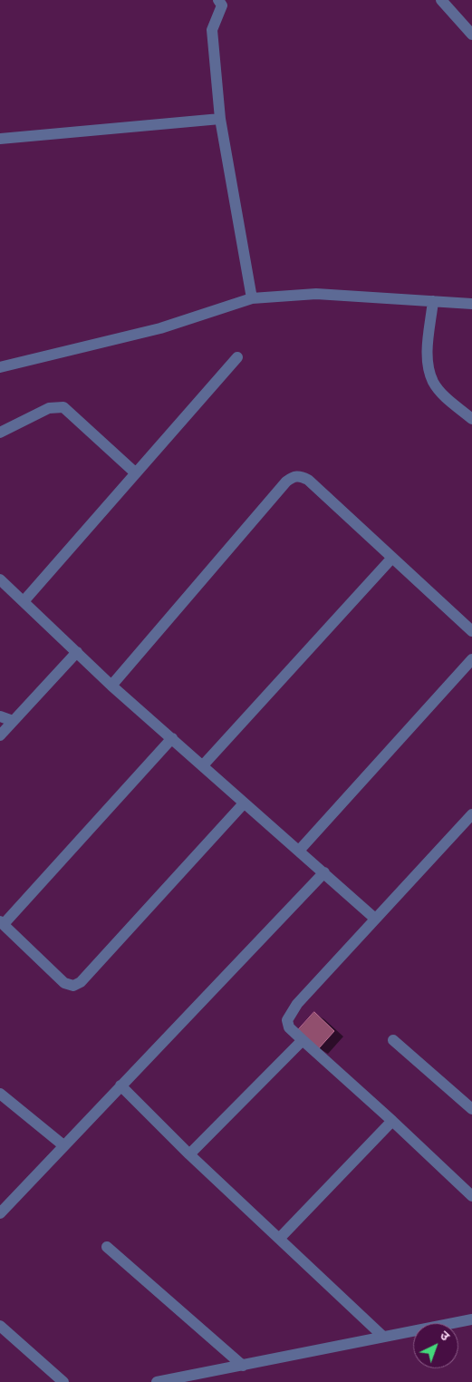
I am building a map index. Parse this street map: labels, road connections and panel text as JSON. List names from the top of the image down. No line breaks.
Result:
{"north":"top right"}
